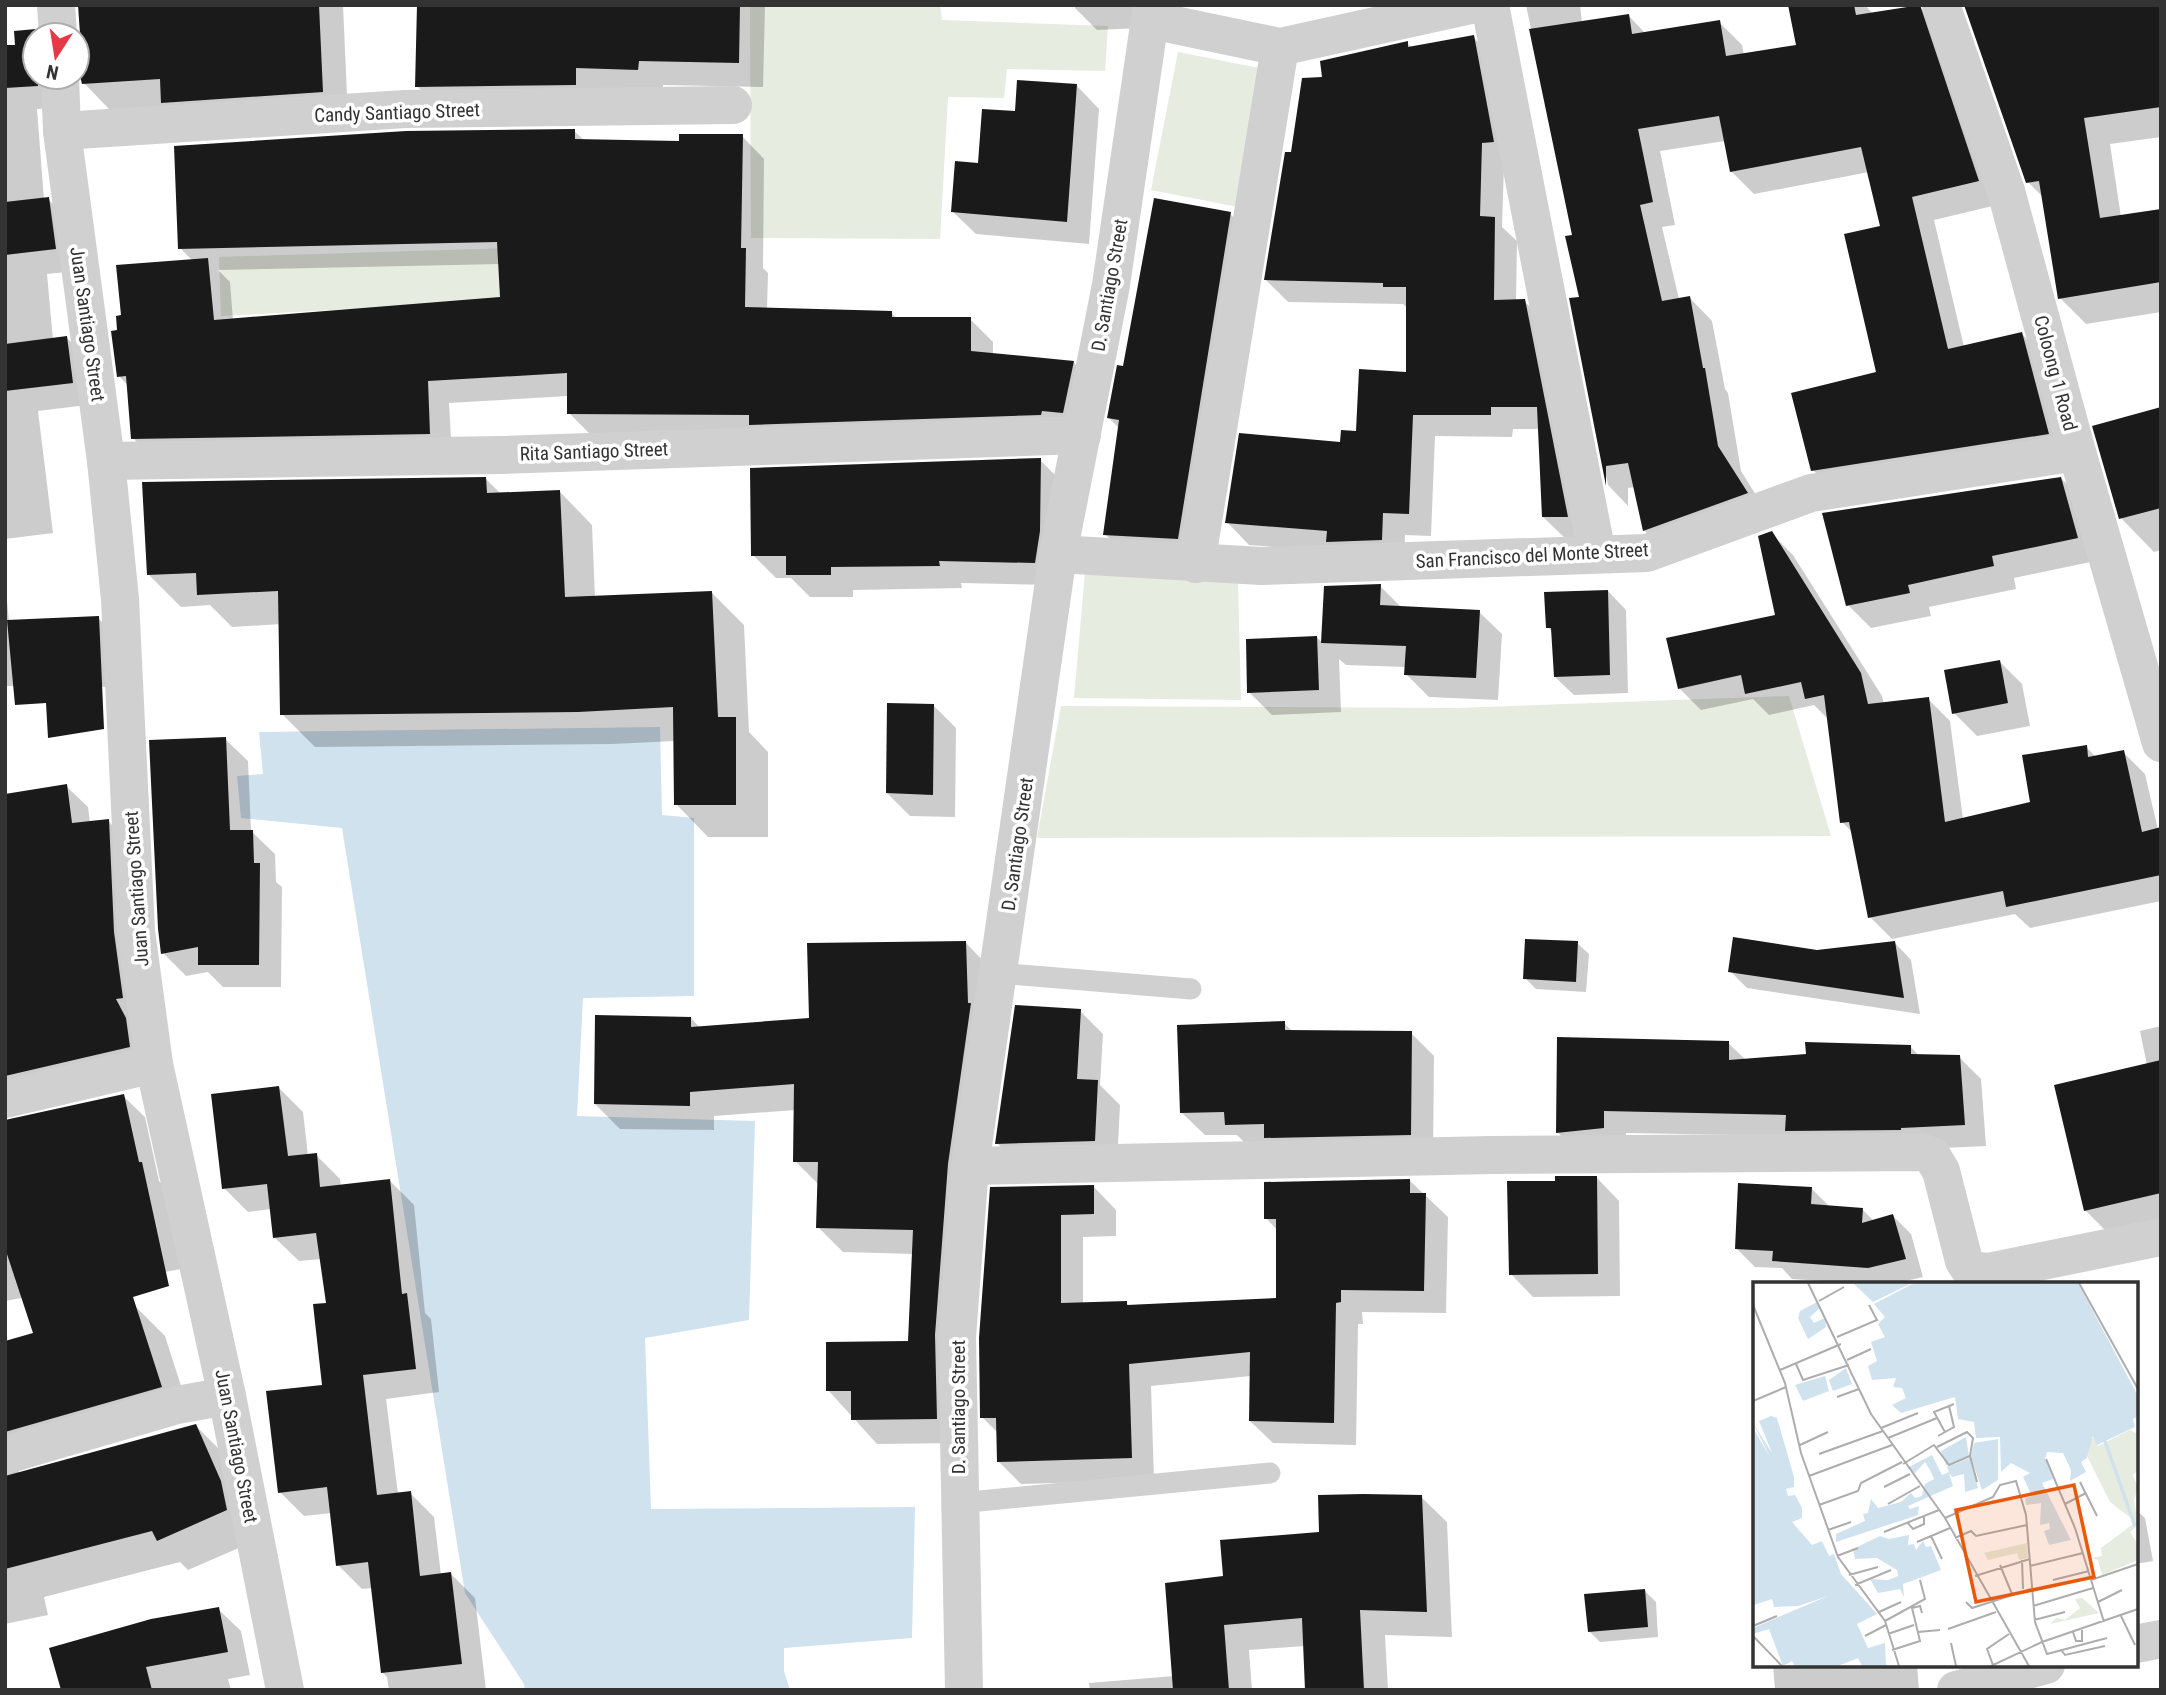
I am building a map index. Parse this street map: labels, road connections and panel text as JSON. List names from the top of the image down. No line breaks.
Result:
{"streets":{"street":["Candy Santiago Street","D. Santiago Street","Juan Santiago Street","Coloong 1 Road","Rita Santiago Street","San Francisco del Monte Street"]},"crossings":[["Candy Santiago Street","Juan Santiago Street"],["D. Santiago Street","Rita Santiago Street"],["D. Santiago Street","San Francisco del Monte Street"],["Juan Santiago Street","Rita Santiago Street"],["Coloong 1 Road","San Francisco del Monte Street"]],"north":"bottom"}
